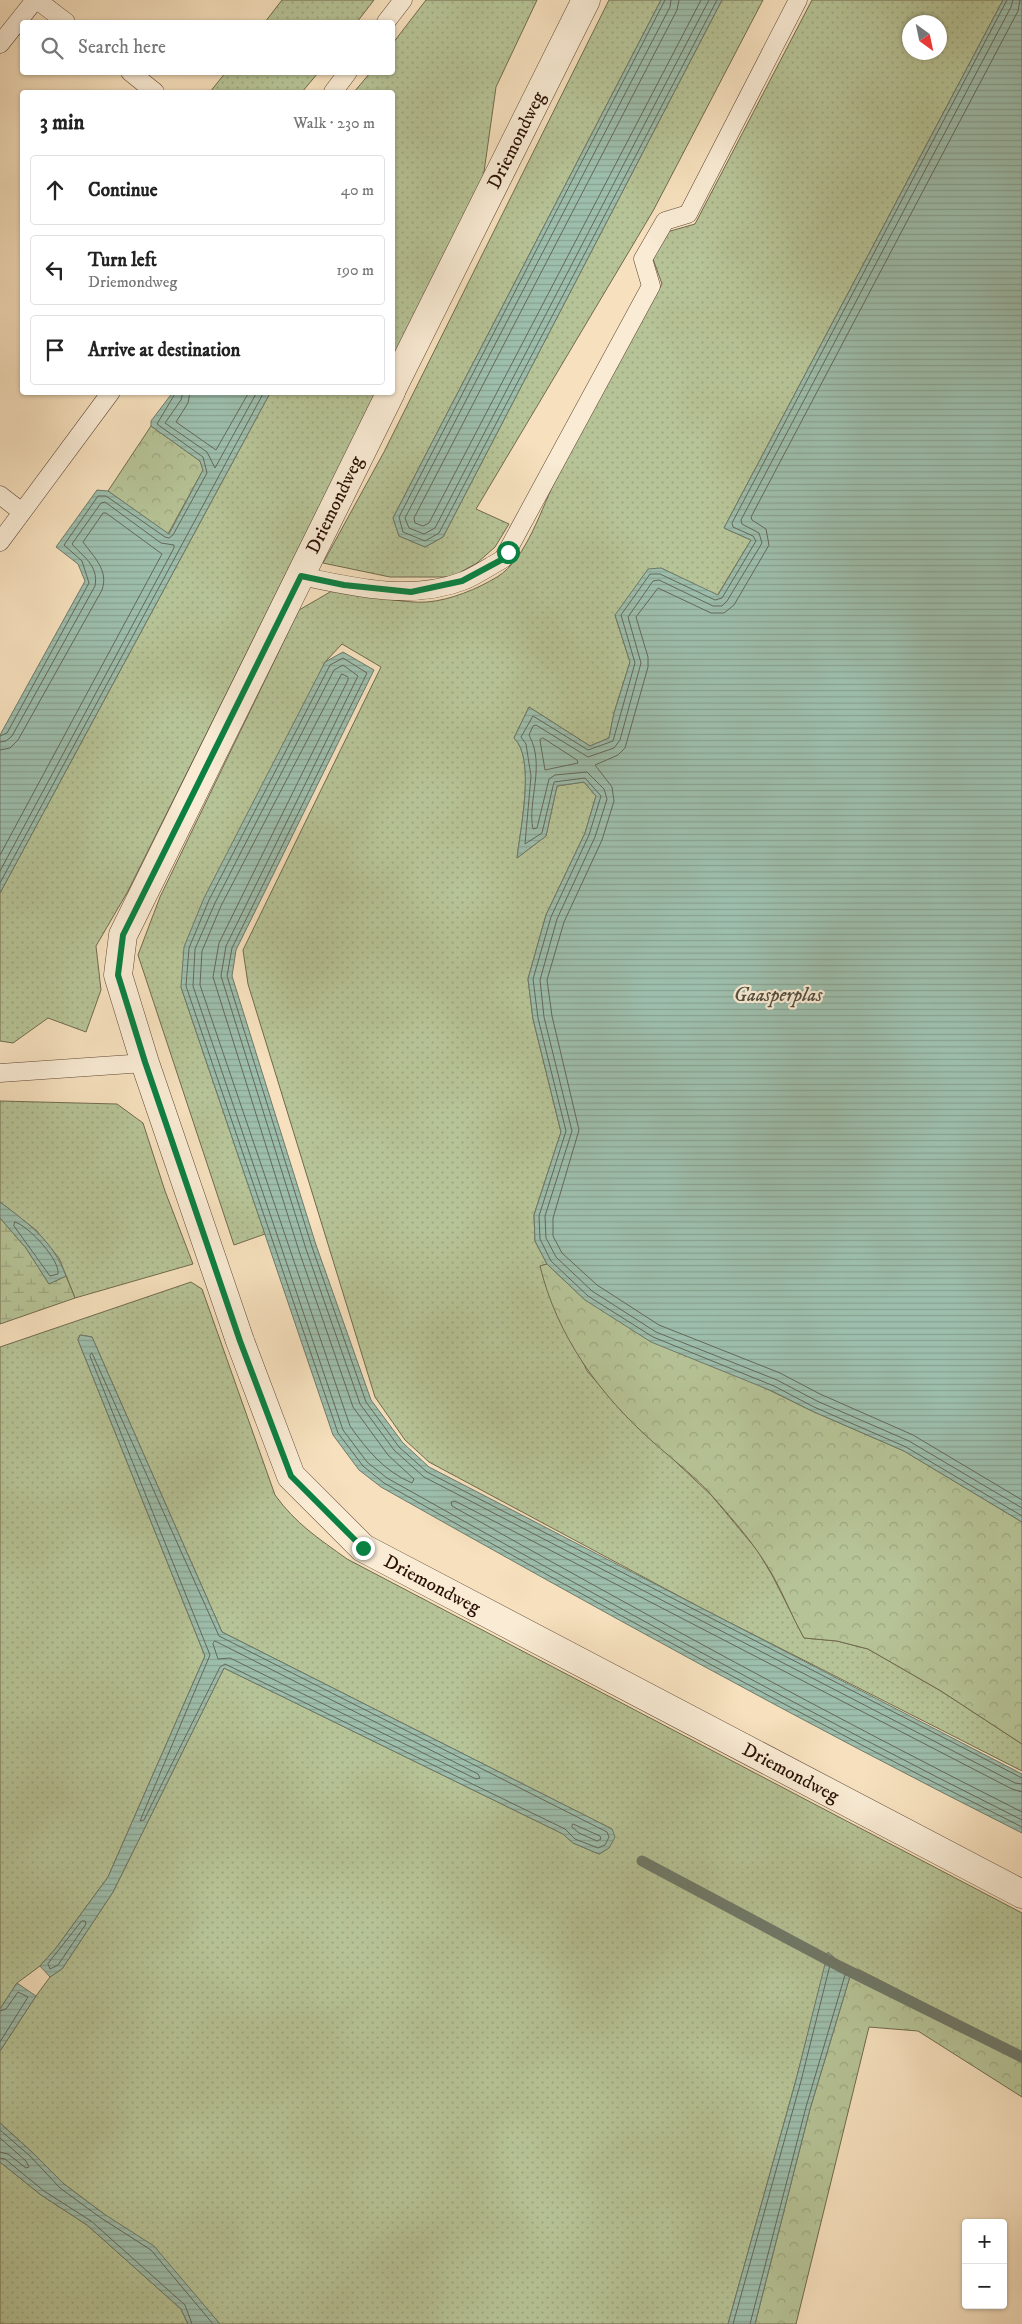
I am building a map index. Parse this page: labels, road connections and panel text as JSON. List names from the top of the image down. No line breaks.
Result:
{"streets":{"street":["Driemondweg"]},"water":["Gaasperplas"],"north":"bottom right","page":{"search":"Search here","heading":["3 min","Walk · 230 m"],"list":[["Continue","40 m"],["Turn left","Driemondweg","190 m"],"Arrive at destination"],"map_buttons":["+","−"]}}
